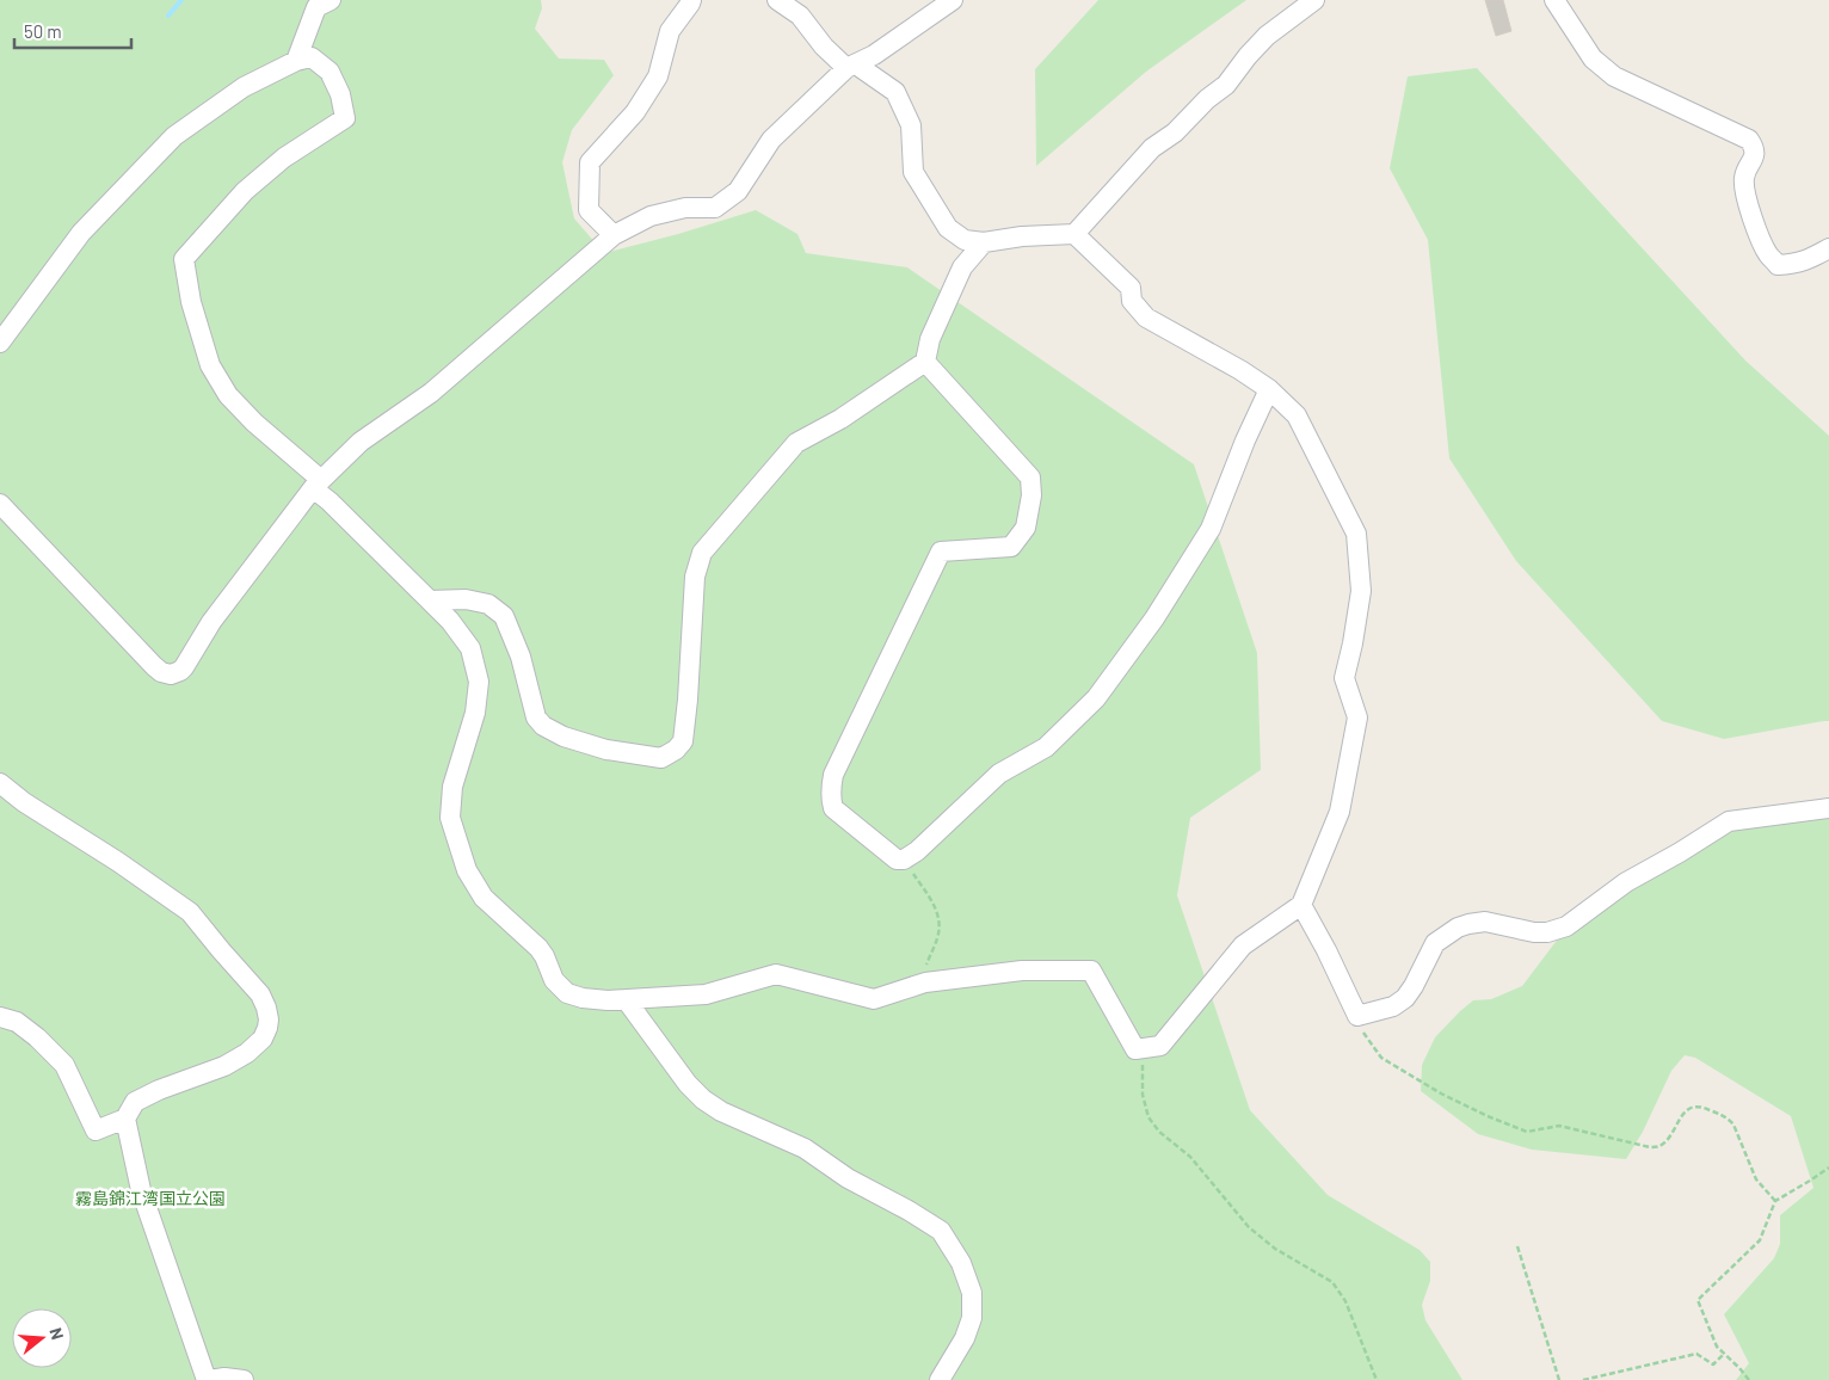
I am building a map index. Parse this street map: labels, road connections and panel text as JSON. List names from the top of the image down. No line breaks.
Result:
{"parks":["霧島錦江湾国立公園"],"scale_bar":"50 m","north":"right"}
